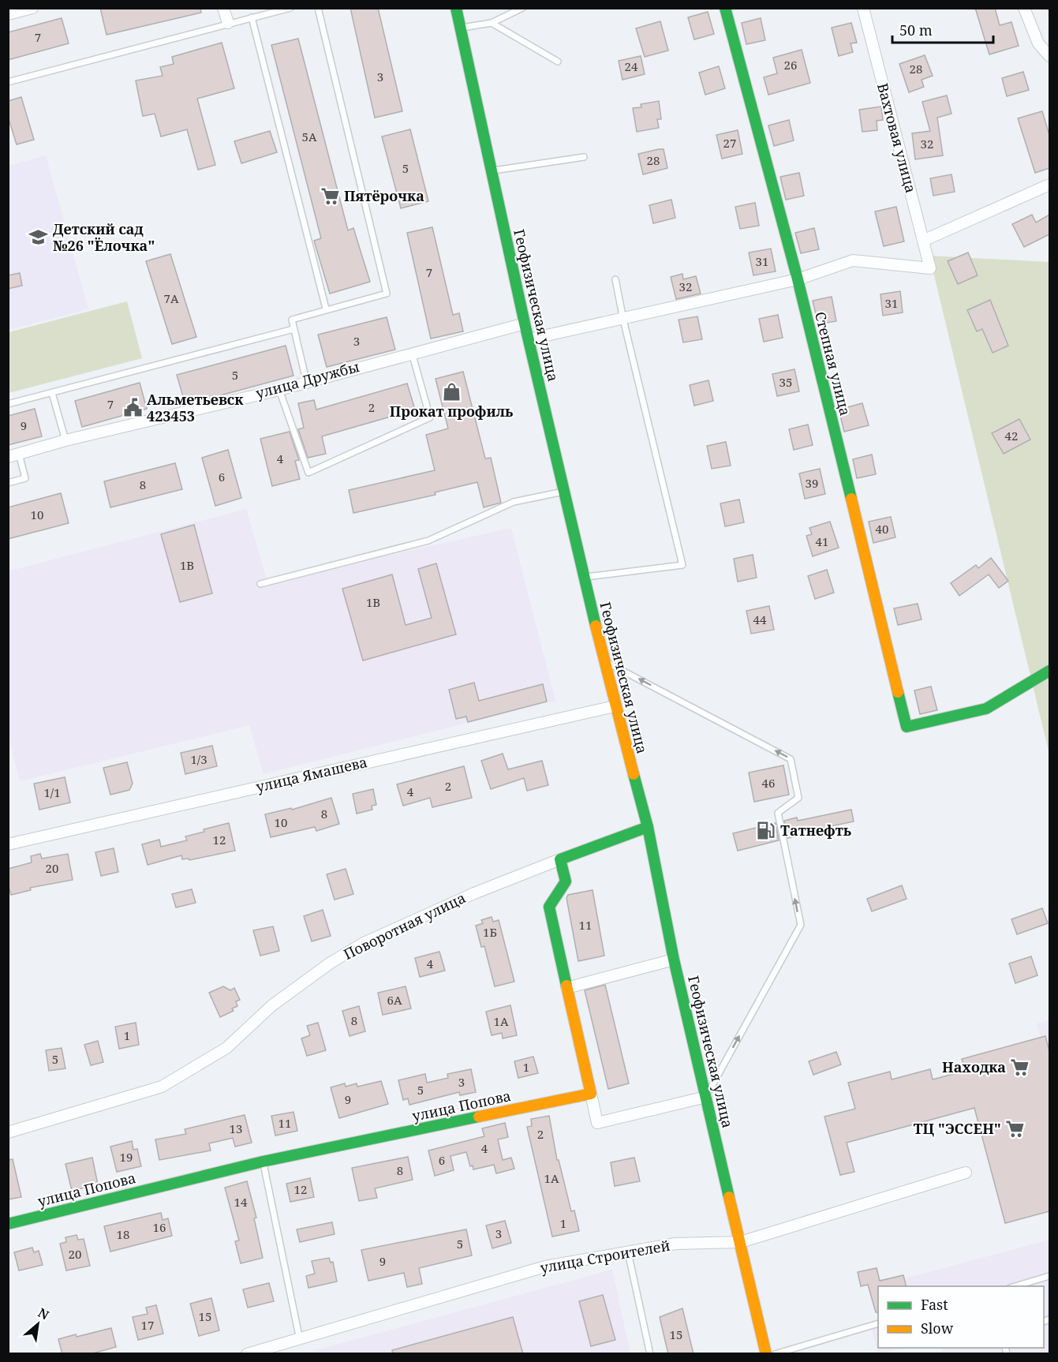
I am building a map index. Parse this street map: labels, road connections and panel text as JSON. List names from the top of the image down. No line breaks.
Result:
{"streets":{"street":["Вахтовая улица","Геофизическая улица","Степная улица","улица Дружбы","улица Ямашева","Поворотная улица","улица Попова","улица Строителей"]},"crossings":[["Вахтовая улица","Степная улица"],["Геофизическая улица","улица Дружбы"],["Геофизическая улица","улица Ямашева"],["Геофизическая улица","улица Строителей"]],"places":{"supermarket":["Пятёрочка","Находка","ТЦ \"ЭССЕН\""],"school or university":["Детский сад №26 \"Ёлочка\""],"shop":["Прокат профиль"],"public building":["Альметьевск 423453"],"fuel station":["Татнефть"]},"house_numbers":["7","26","24","28","3","5А","27","32","28","5","31","7","32","7А","31","3","5","35","7","2","9","42","4","6","39","8","10","40","41","1В","1В","44","1/3","46","2","4","1/1","8","10","12","20","11","1Б","4","6А","8","1А","1","5","1","3","5","9","11","13","2","4","19","6","8","1А","12","14","1","16","3","18","5","20","9","15","17","15"],"legend":["Fast","Slow"],"scale_bar":"50 m","north":"top right"}
